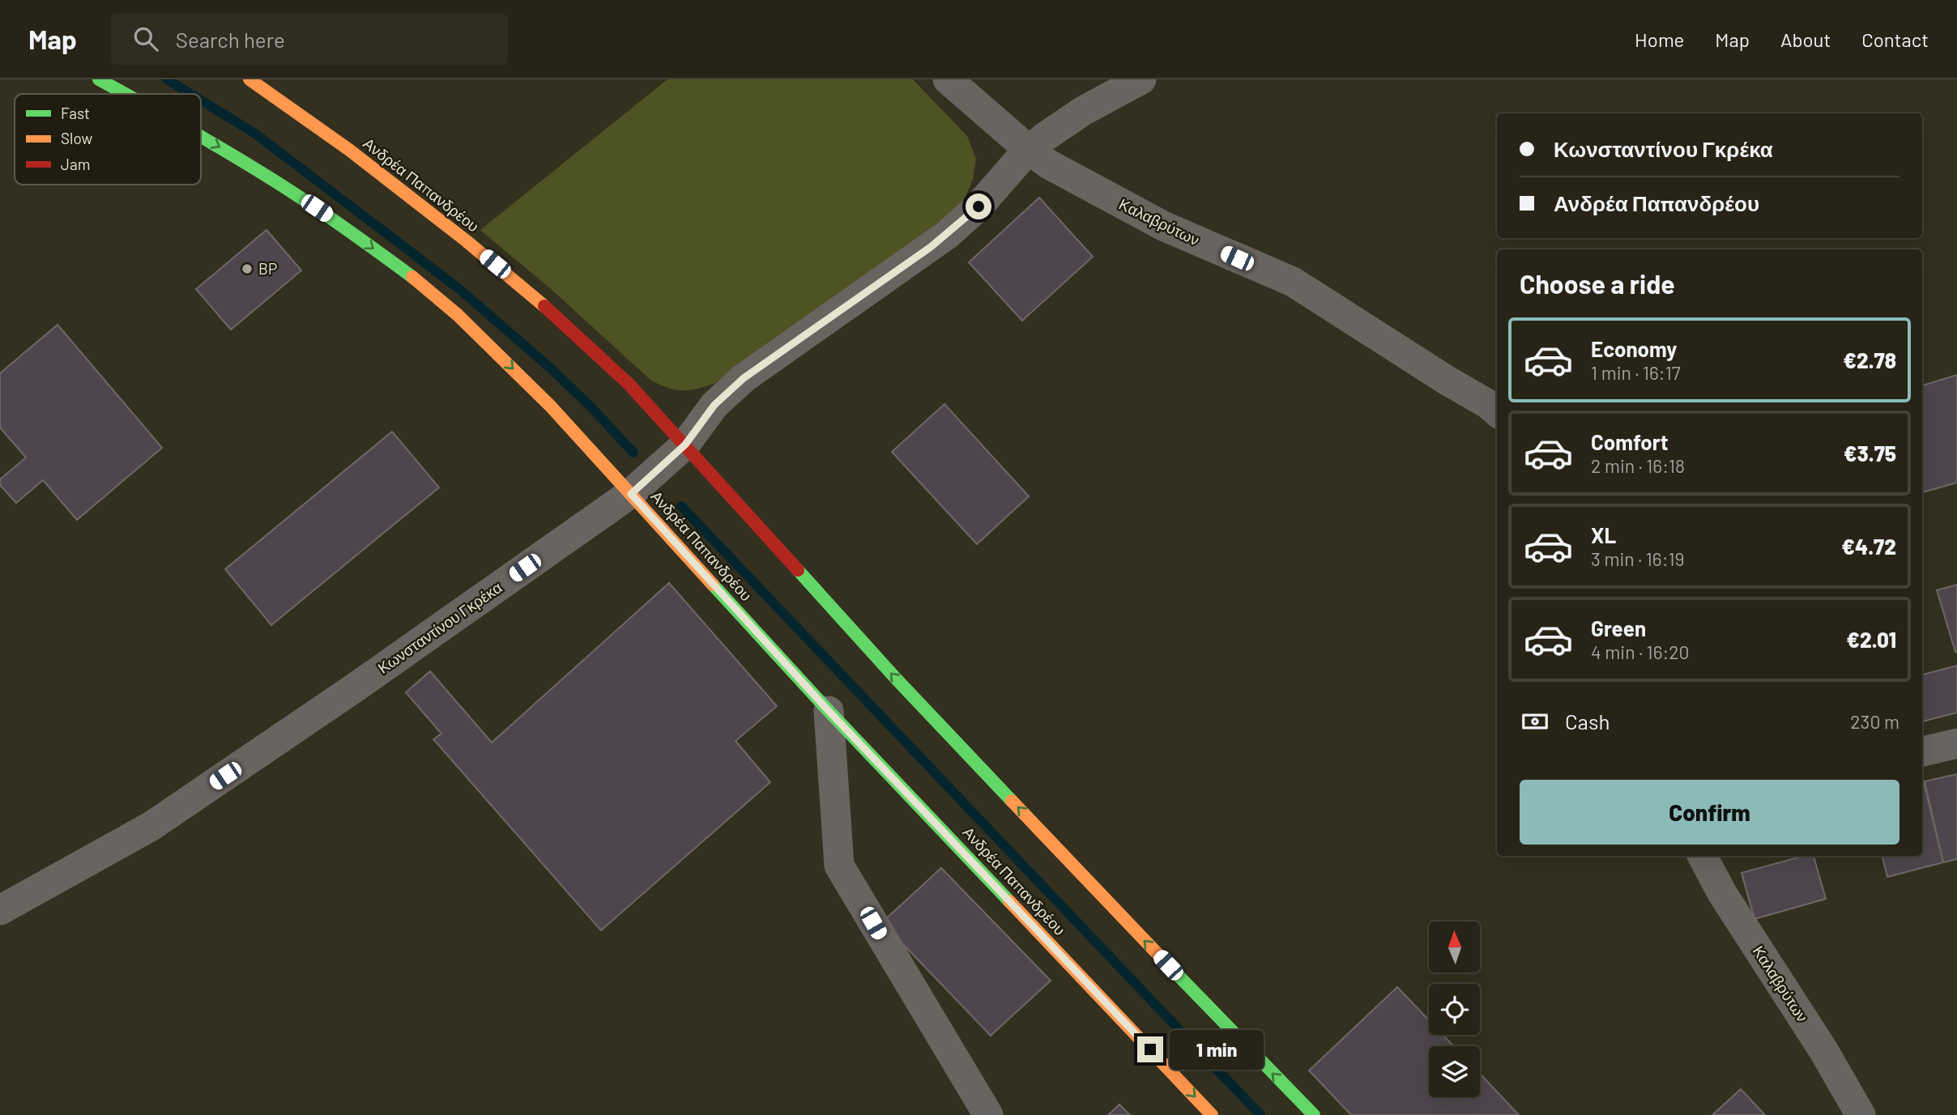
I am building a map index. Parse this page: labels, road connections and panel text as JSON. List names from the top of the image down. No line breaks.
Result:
{"streets":{"main road":["Ανδρέα Παπανδρέου"],"street":["Καλαβρύτων","Κωνσταντίνου Γκρέκα"]},"crossings":[["Ανδρέα Παπανδρέου","Κωνσταντίνου Γκρέκα"],["Καλαβρύτων","Κωνσταντίνου Γκρέκα"]],"places":["BP"],"legend":["Fast","Slow","Jam"],"north":"top","page":{"header":"Map","search":"Search here","nav":["Home","Map","About","Contact"],"banner":["Κωνσταντίνου Γκρέκα","Ανδρέα Παπανδρέου"],"heading":"Choose a ride","list":[{"name":"Economy","note":"1 min · 16:17","value":"€2.78"},{"name":"Comfort","note":"2 min · 16:18","value":"€3.75"},{"name":"XL","note":"3 min · 16:19","value":"€4.72"},{"name":"Green","note":"4 min · 16:20","value":"€2.01"}],"pay":["Cash","230 m"],"buttons":"Confirm","bubble":"1 min"}}
